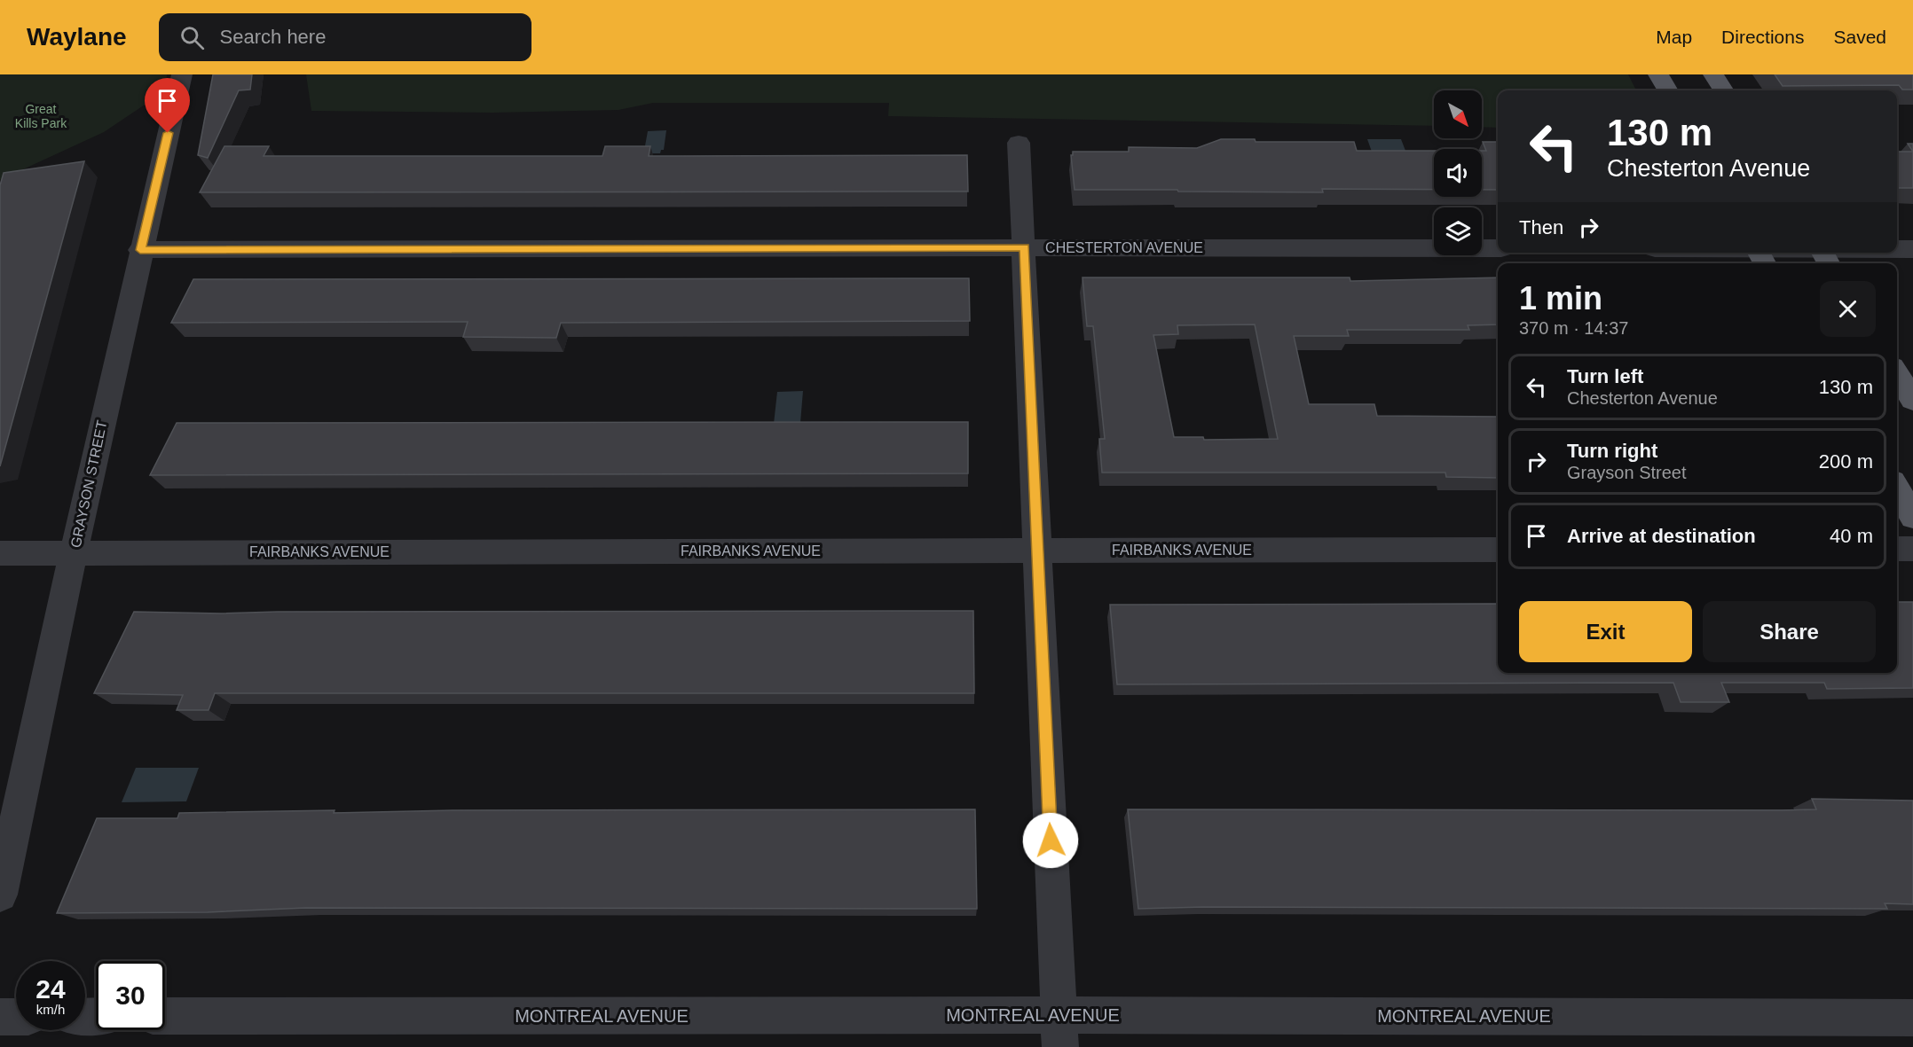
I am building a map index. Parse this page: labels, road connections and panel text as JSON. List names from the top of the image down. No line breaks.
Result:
{"streets":{"street":["CHESTERTON AVENUE","GRAYSON STREET","FAIRBANKS AVENUE","MONTREAL AVENUE"]},"crossings":[["CHESTERTON AVENUE","GRAYSON STREET"],["GRAYSON STREET","FAIRBANKS AVENUE"]],"parks":["Great Kills Park"],"north":"bottom right","page":{"header":"Waylane","search":"Search here","nav":["Map","Directions","Saved"],"turn":["130 m","Chesterton Avenue"],"then":"Then","heading":["1 min","370 m · 14:37"],"list":[{"name":"Turn left","note":"Chesterton Avenue","value":"130 m"},{"name":"Turn right","note":"Grayson Street","value":"200 m"},{"name":"Arrive at destination","value":"40 m"}],"buttons":["Exit","Share"],"speed":"24 km/h","limit":"30"}}
